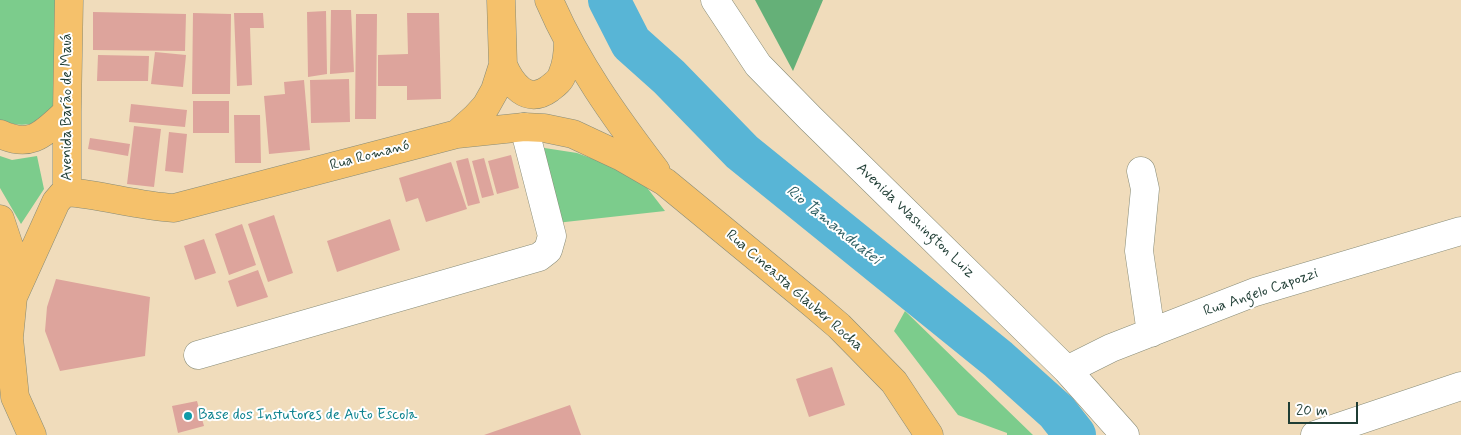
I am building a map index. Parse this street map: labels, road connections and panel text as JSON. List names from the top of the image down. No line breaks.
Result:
{"streets":{"main road":["Avenida Barão de Mauá","Rua Romanó","Rua Cineasta Glauber Rocha"],"street":["Avenida Washington Luiz","Rua Angelo Capozzi"]},"crossings":[["Avenida Barão de Mauá","Rua Romanó"],["Rua Romanó","Rua Cineasta Glauber Rocha"],["Avenida Washington Luiz","Rua Angelo Capozzi"]],"water":["Rio Tamanduateí"],"places":["Base dos Instutores de Auto Escola"],"scale_bar":"20 m"}
